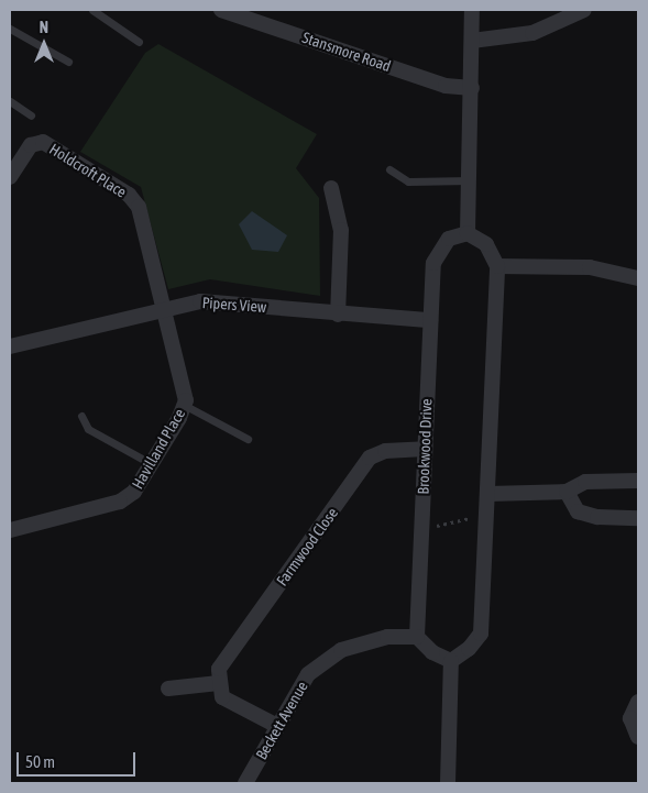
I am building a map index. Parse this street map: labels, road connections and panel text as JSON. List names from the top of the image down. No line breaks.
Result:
{"streets":{"street":["Stansmore Road","Holdcroft Place","Pipers View","Brookwood Drive","Havilland Place","Farmwood Close","Beckett Avenue"]},"crossings":[["Holdcroft Place","Pipers View"],["Holdcroft Place","Havilland Place"],["Pipers View","Brookwood Drive"],["Pipers View","Havilland Place"],["Brookwood Drive","Farmwood Close"],["Brookwood Drive","Beckett Avenue"]],"scale_bar":"50 m","north":"top"}
